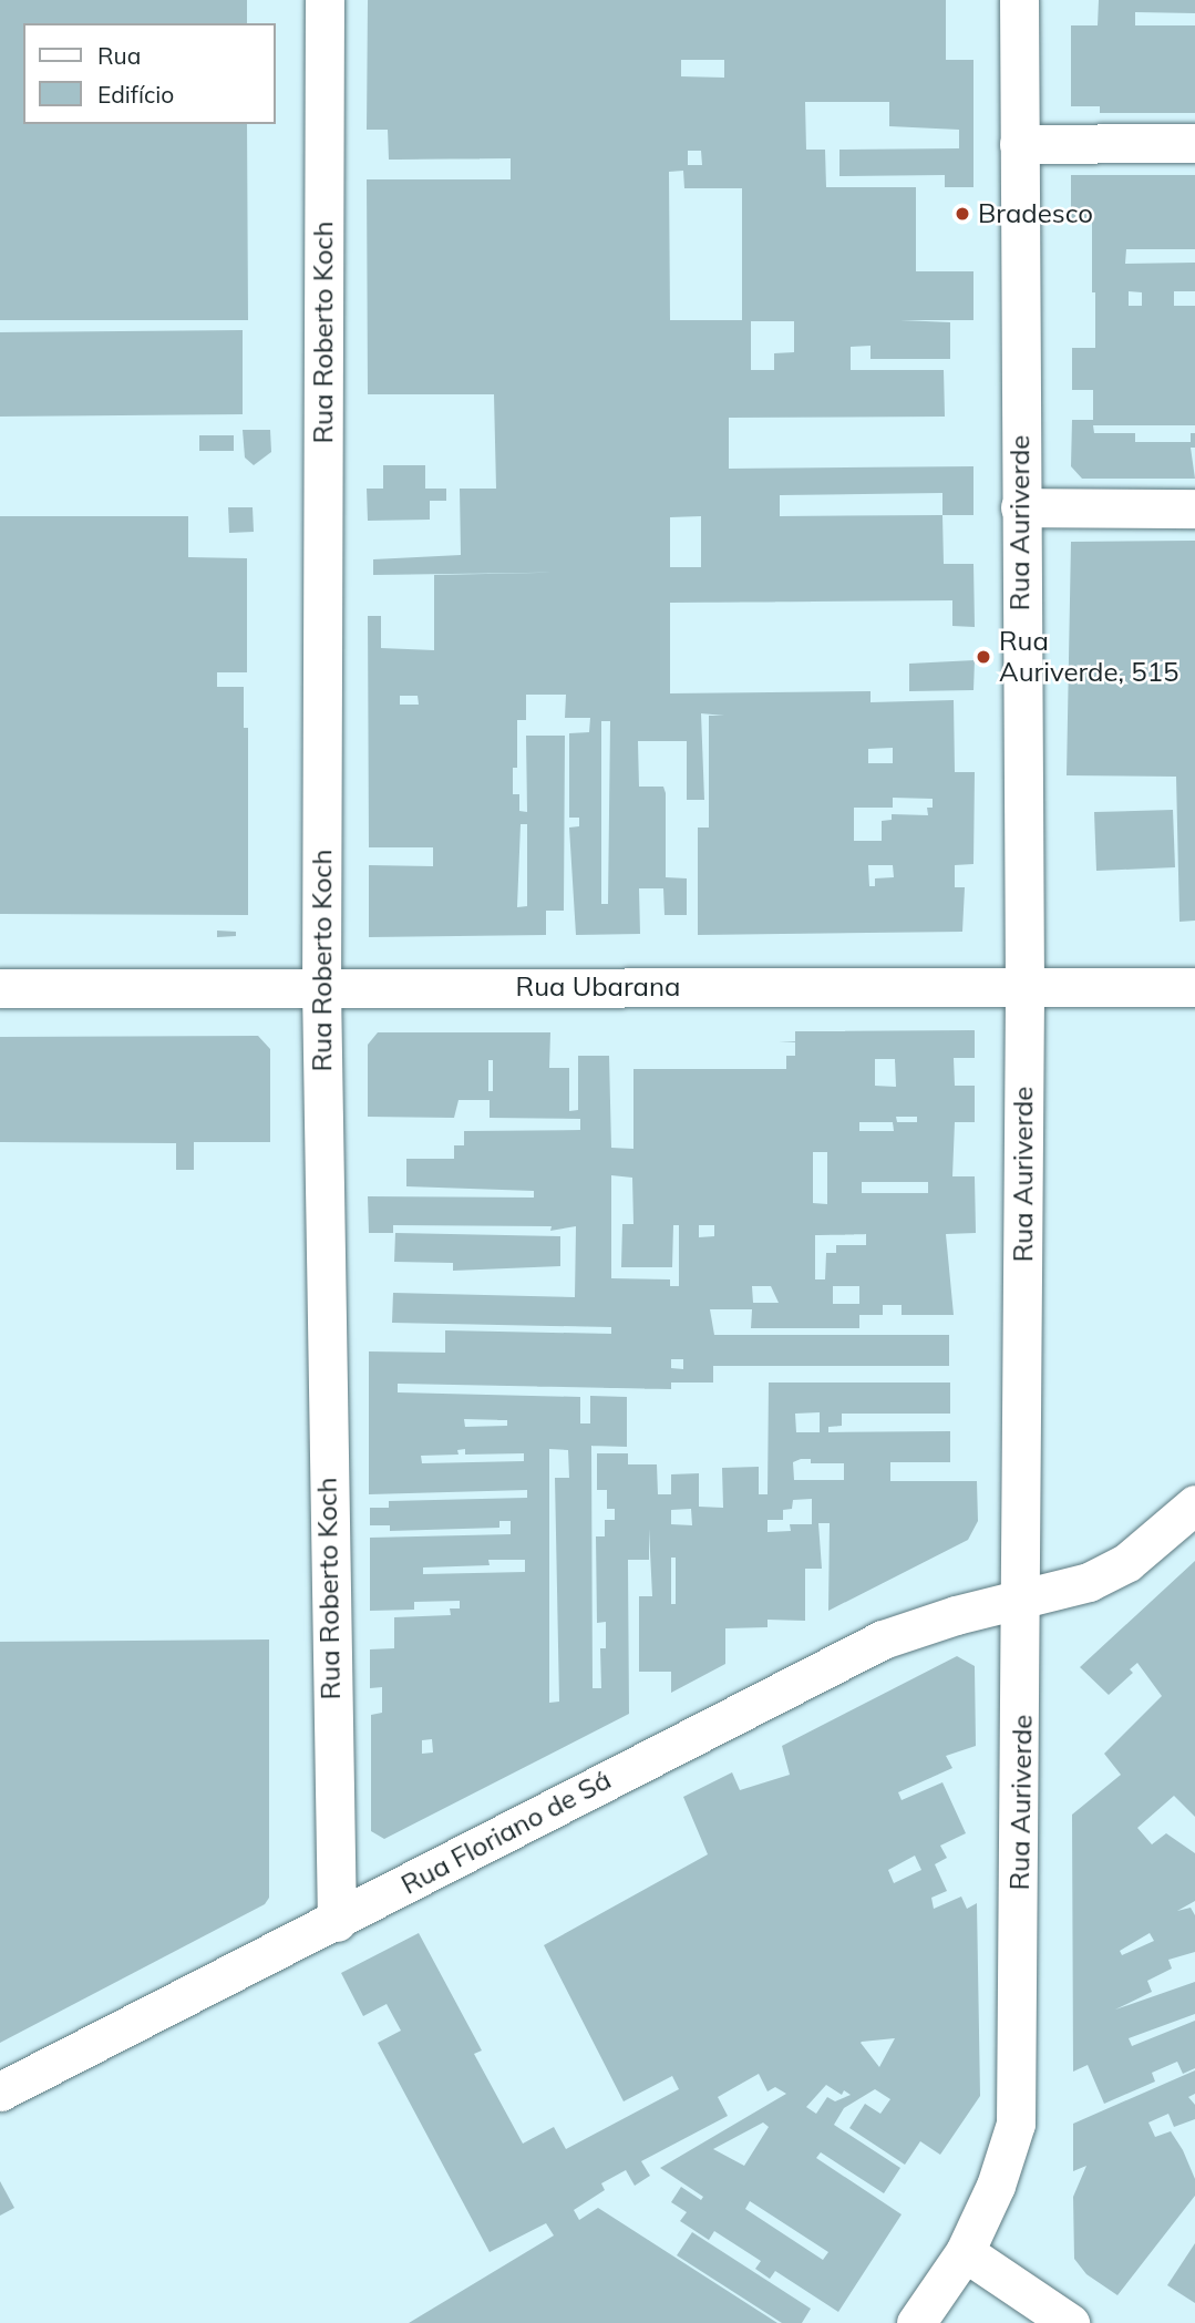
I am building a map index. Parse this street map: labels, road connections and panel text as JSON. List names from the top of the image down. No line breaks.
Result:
{"streets":{"street":["Rua Roberto Koch","Rua Auriverde","Rua Ubarana","Rua Floriano de Sá"]},"crossings":[["Rua Roberto Koch","Rua Ubarana"],["Rua Roberto Koch","Rua Floriano de Sá"],["Rua Auriverde","Rua Ubarana"],["Rua Auriverde","Rua Floriano de Sá"]],"places":["Bradesco","Rua Auriverde, 515"],"legend":["Rua","Edifício"]}
